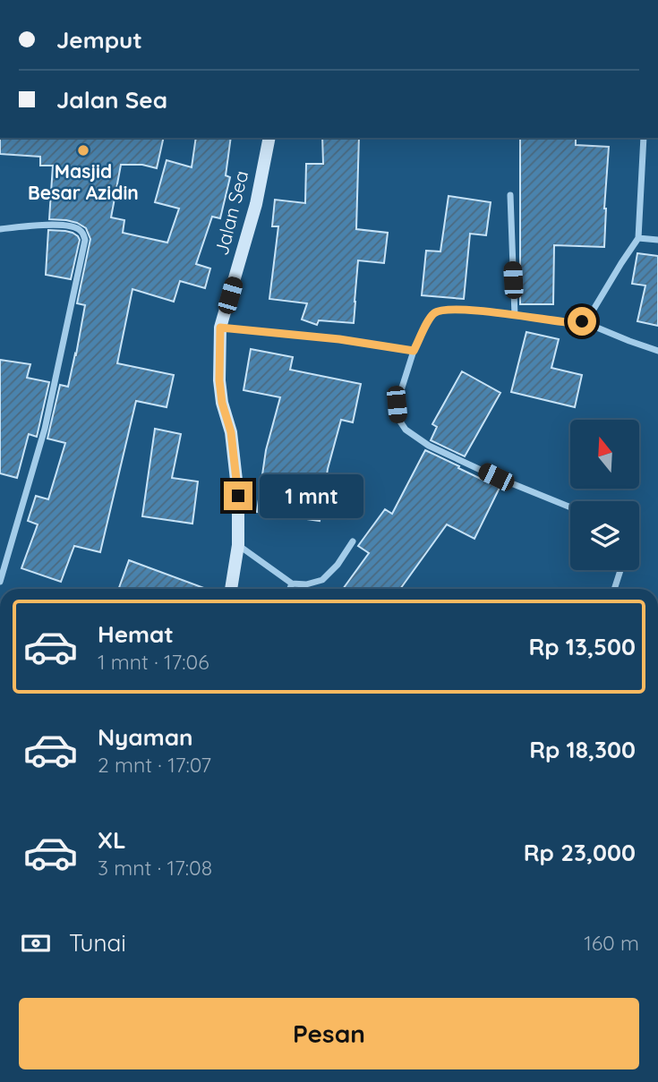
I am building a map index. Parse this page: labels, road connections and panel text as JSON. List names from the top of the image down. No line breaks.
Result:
{"streets":{"main road":["Jalan Sea"]},"places":["Masjid Besar Azidin"],"north":"top","page":{"banner":["Jemput","Jalan Sea"],"bubble":"1 mnt","list":[{"name":"Hemat","note":"1 mnt · 17:06","value":"Rp 13,500"},{"name":"Nyaman","note":"2 mnt · 17:07","value":"Rp 18,300"},{"name":"XL","note":"3 mnt · 17:08","value":"Rp 23,000"}],"pay":["Tunai","160 m"],"buttons":"Pesan"}}
